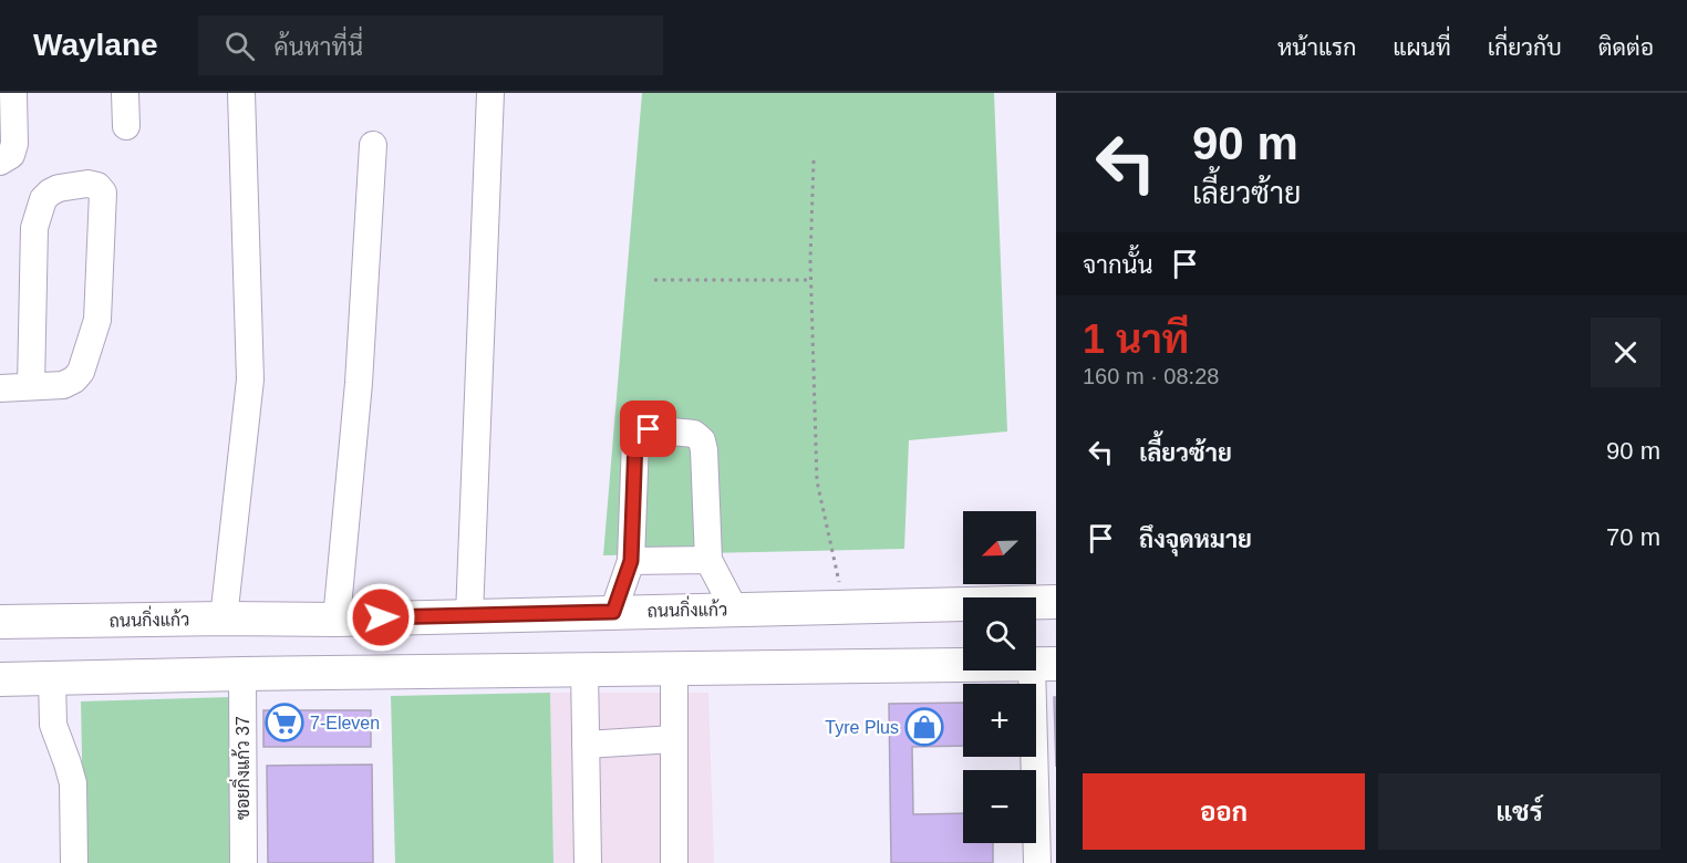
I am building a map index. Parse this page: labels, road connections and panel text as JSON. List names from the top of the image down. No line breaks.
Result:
{"streets":{"main road":["ถนนกิ่งแก้ว"],"street":["ซอยกิ่งแก้ว 37"]},"places":{"supermarket":["7-Eleven"],"shop":["Tyre Plus"]},"north":"bottom left","page":{"header":"Waylane","search":"ค้นหาที่นี่","nav":["หน้าแรก","แผนที่","เกี่ยวกับ","ติดต่อ"],"turn":["90 m","เลี้ยวซ้าย"],"then":"จากนั้น","heading":["1 นาที","160 m · 08:28"],"list":[{"name":"เลี้ยวซ้าย","value":"90 m"},{"name":"ถึงจุดหมาย","value":"70 m"}],"map_buttons":["+","−"],"buttons":["ออก","แชร์"]}}
